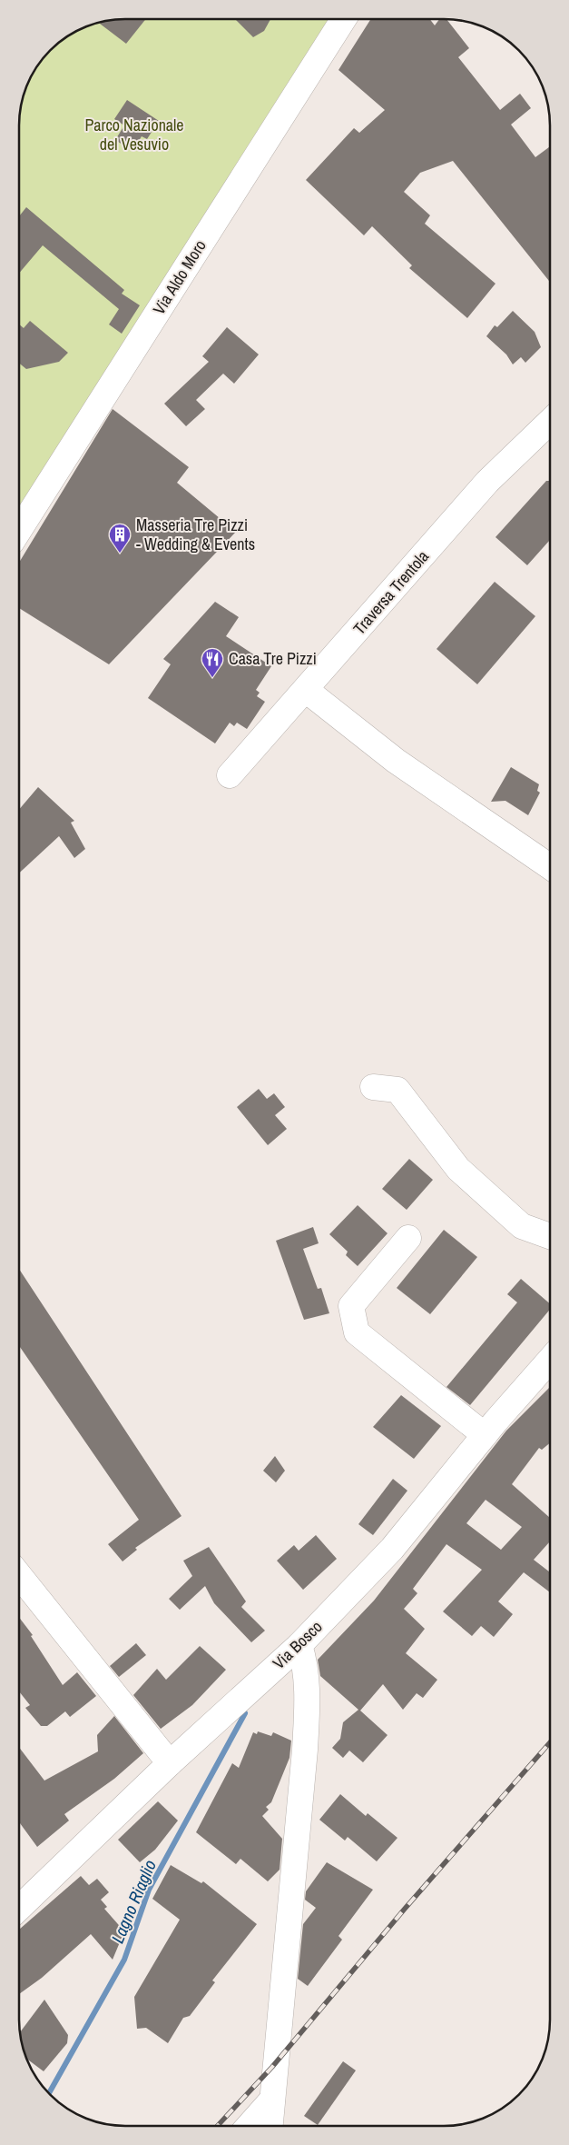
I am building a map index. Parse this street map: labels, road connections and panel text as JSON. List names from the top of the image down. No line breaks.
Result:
{"streets":{"street":["Via Aldo Moro","Traversa Trentola","Via Bosco"]},"water":["Lagno Riaglio"],"parks":["Parco Nazionale del Vesuvio"],"places":{"building":["Masseria Tre Pizzi - Wedding & Events"],"restaurant":["Casa Tre Pizzi"]}}
